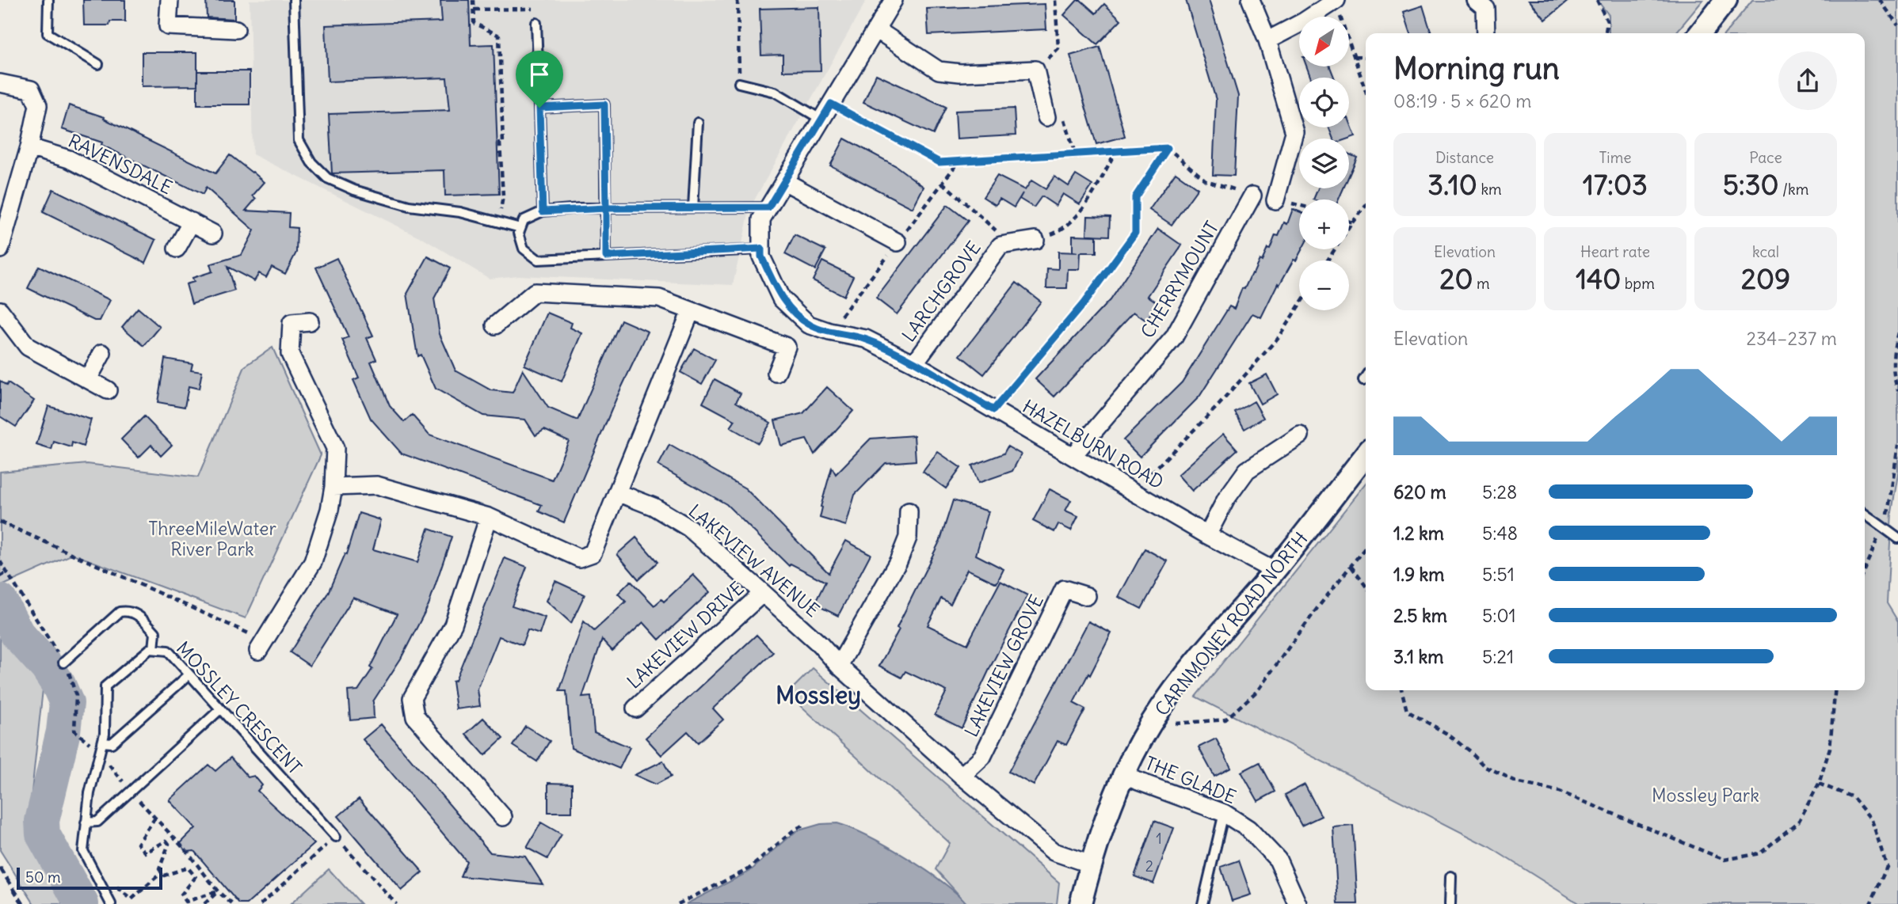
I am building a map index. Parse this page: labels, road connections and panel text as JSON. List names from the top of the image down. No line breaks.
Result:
{"streets":{"street":["RAVENSDALE","CHERRYMOUNT","LARCHGROVE","HAZELBURN ROAD","LAKEVIEW AVENUE","CARNMONEY ROAD NORTH","LAKEVIEW DRIVE","LAKEVIEW GROVE","THE GLADE"],"lane":["MOSSLEY CRESCENT"]},"crossings":[["CHERRYMOUNT","HAZELBURN ROAD"],["LARCHGROVE","HAZELBURN ROAD"],["HAZELBURN ROAD","CARNMONEY ROAD NORTH"],["LAKEVIEW AVENUE","CARNMONEY ROAD NORTH"],["LAKEVIEW AVENUE","LAKEVIEW DRIVE"],["LAKEVIEW AVENUE","LAKEVIEW GROVE"],["CARNMONEY ROAD NORTH","THE GLADE"]],"districts":["Mossley"],"parks":["ThreeMileWater River Park","Mossley Park"],"house_numbers":["1","2"],"scale_bar":"50 m","north":"bottom left","page":{"map_buttons":["+","−"],"heading":["Morning run","08:19 · 5 × 620 m"],"stats":[["Distance","3.10 km"],["Time","17:03"],["Pace","5:30 /km"],["Elevation","20 m"],["Heart rate","140 bpm"],["kcal","209"]],"chart":["Elevation","234–237 m"],"list":[{"name":"620 m","note":"5:28"},{"name":"1.2 km","note":"5:48"},{"name":"1.9 km","note":"5:51"},{"name":"2.5 km","note":"5:01"},{"name":"3.1 km","note":"5:21"}],"scale":"50 m"}}
